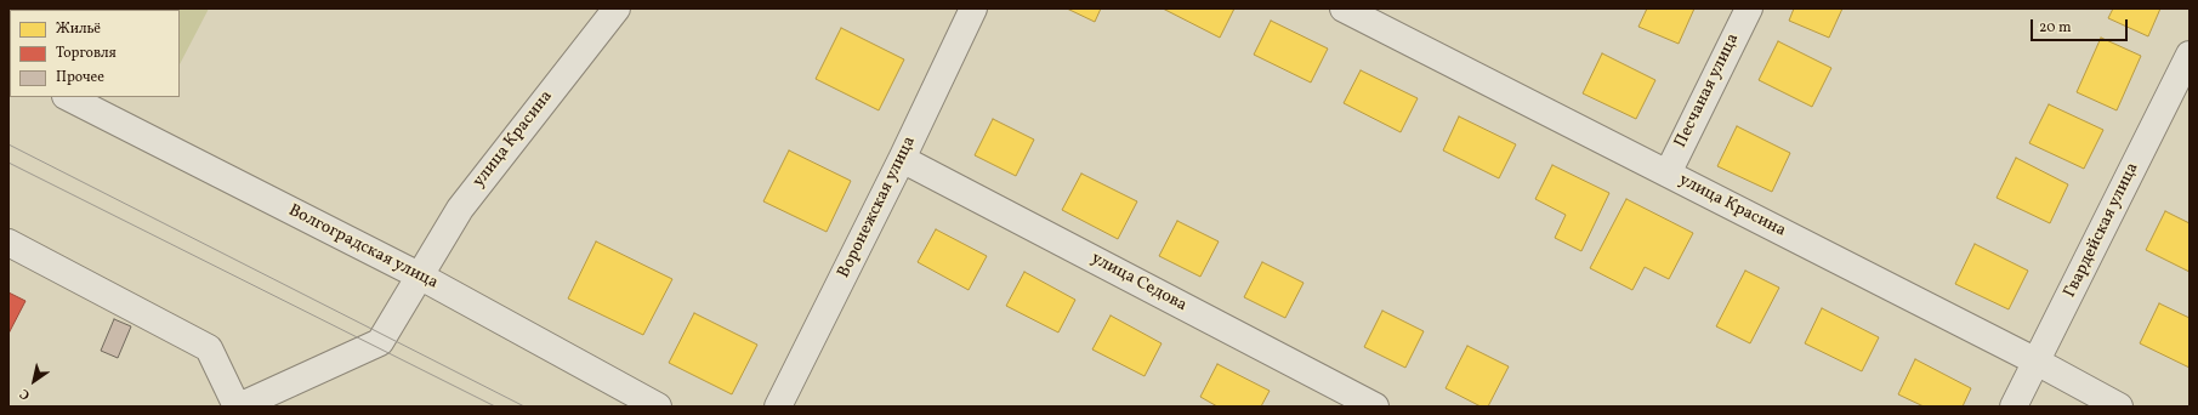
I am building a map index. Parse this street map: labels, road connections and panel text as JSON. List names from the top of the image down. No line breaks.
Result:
{"streets":{"street":["Песчаная улица","улица Красина","Воронежская улица","Гвардейская улица","Волгоградская улица","улица Седова"]},"crossings":[["Песчаная улица","улица Красина"],["улица Красина","Гвардейская улица"],["улица Красина","Волгоградская улица"],["Воронежская улица","улица Седова"]],"legend":["Жильё","Торговля","Прочее"],"scale_bar":"20 m","north":"bottom left"}
